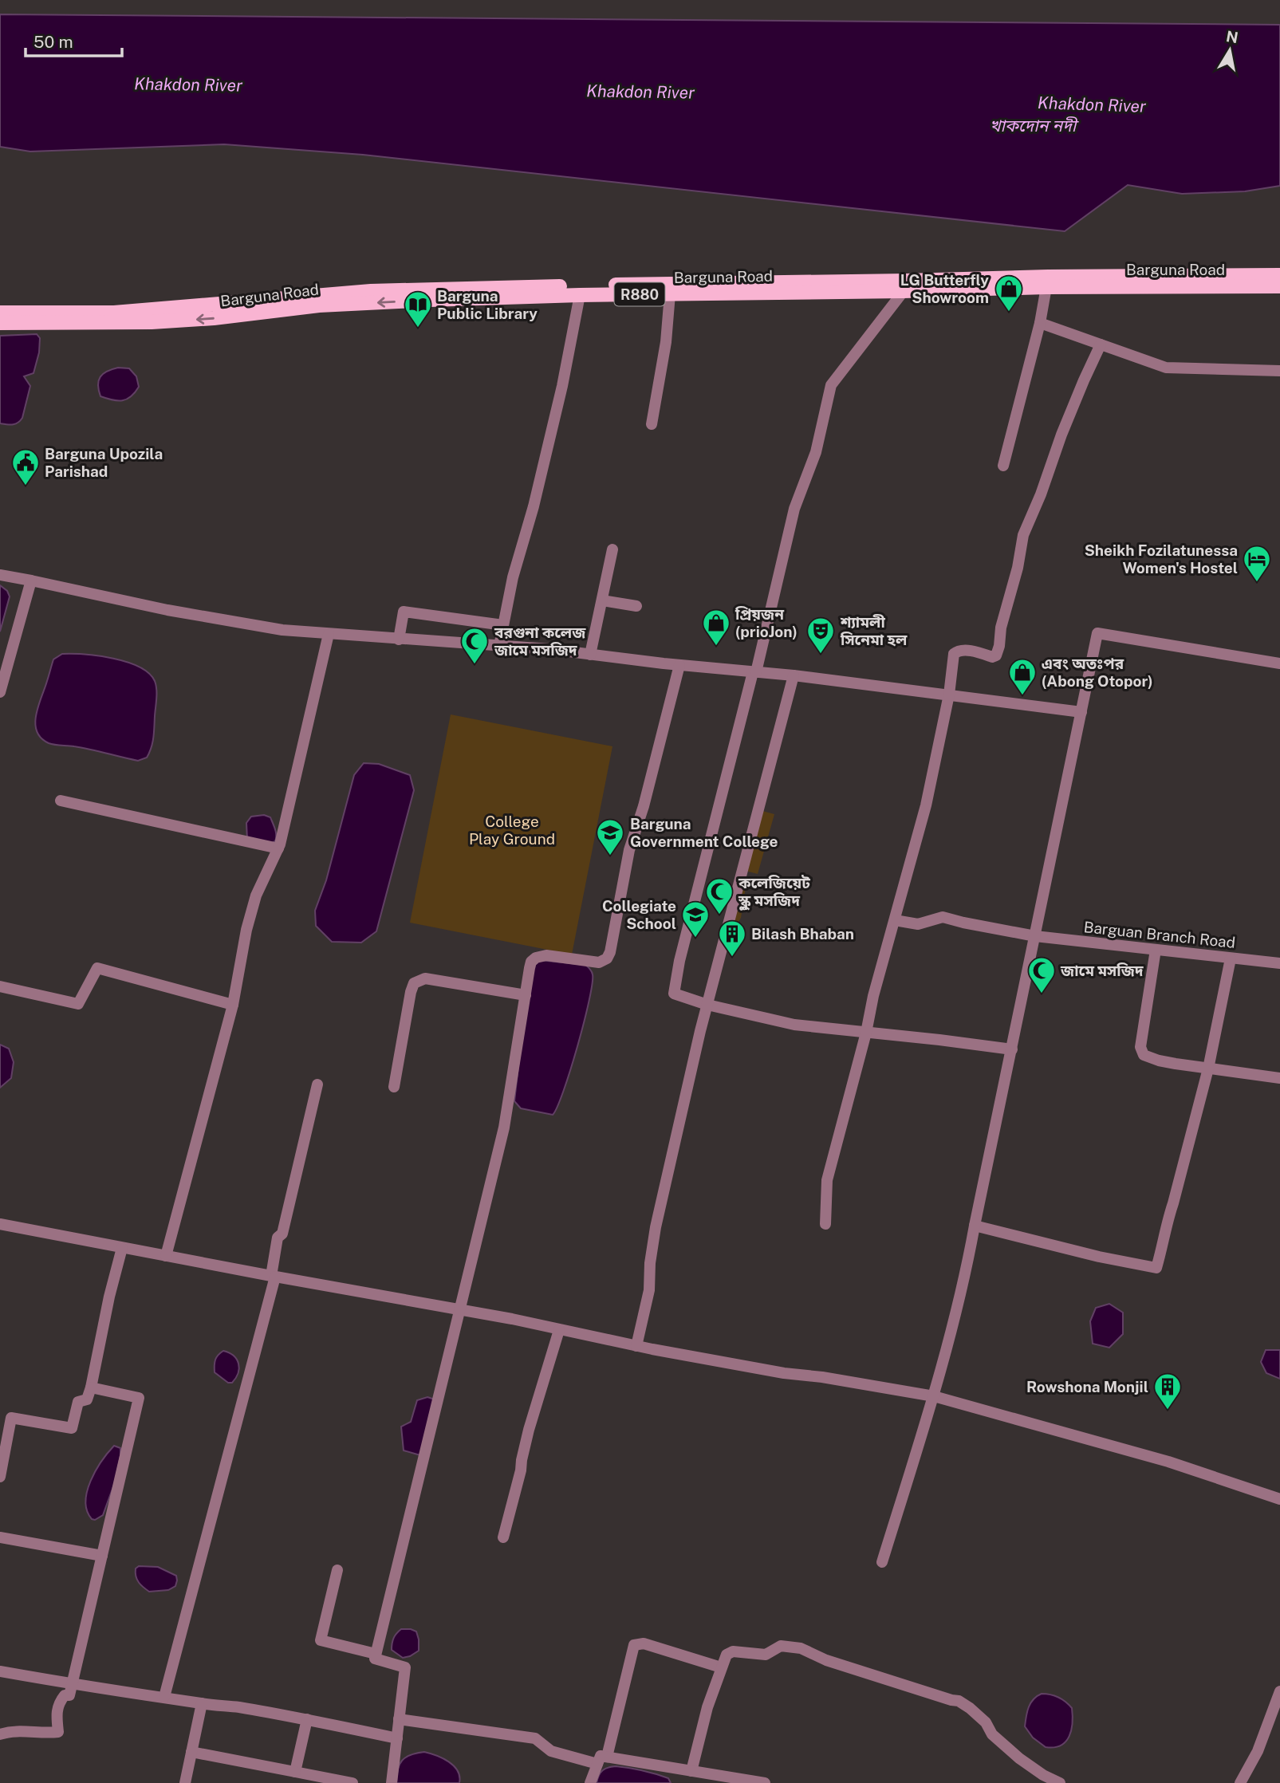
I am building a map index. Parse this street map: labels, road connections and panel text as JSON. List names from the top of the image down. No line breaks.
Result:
{"streets":{"main road":["Barguna Road","R880"],"street":["Barguan Branch Road"]},"water":["Khakdon River","খাকদোন নদী"],"parks":["College Play Ground"],"places":{"shop":["LG Butterfly Showroom","প্রিয়জন (prioJon)","এবং অতঃপর (Abong Otopor)"],"library":["Barguna Public Library"],"public building":["Barguna Upozila Parishad"],"hotel":["Sheikh Fozilatunessa Women's Hostel"],"theatre":["শ্যামলী সিনেমা হল"],"mosque":["বরগুনা কলেজ জামে মসজিদ","কলেজিয়েট স্কুল মসজিদ","জামে মসজিদ"],"school or university":["Barguna Government College","Collegiate School"],"building":["Bilash Bhaban","Rowshona Monjil"]},"scale_bar":"50 m","north":"top"}
